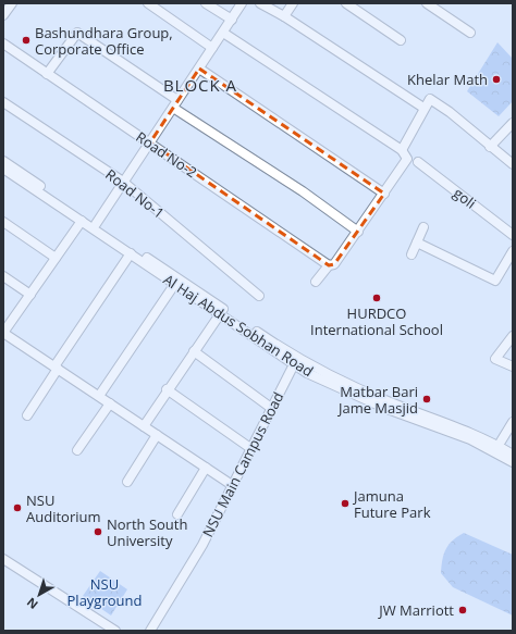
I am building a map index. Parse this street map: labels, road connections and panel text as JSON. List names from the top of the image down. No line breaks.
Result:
{"streets":{"street":["Road No-2","Road No-1","goli","Al Haj Abdus Sobhan Road","NSU Main Campus Road"]},"crossings":[["Al Haj Abdus Sobhan Road","NSU Main Campus Road"]],"districts":["BLOCK A"],"parks":["NSU Playground"],"places":["Bashundhara Group, Corporate Office","Khelar Math","HURDCO International School","Matbar Bari Jame Masjid","Jamuna Future Park","NSU Auditorium","North South University","JW Marriott"],"north":"bottom left"}
